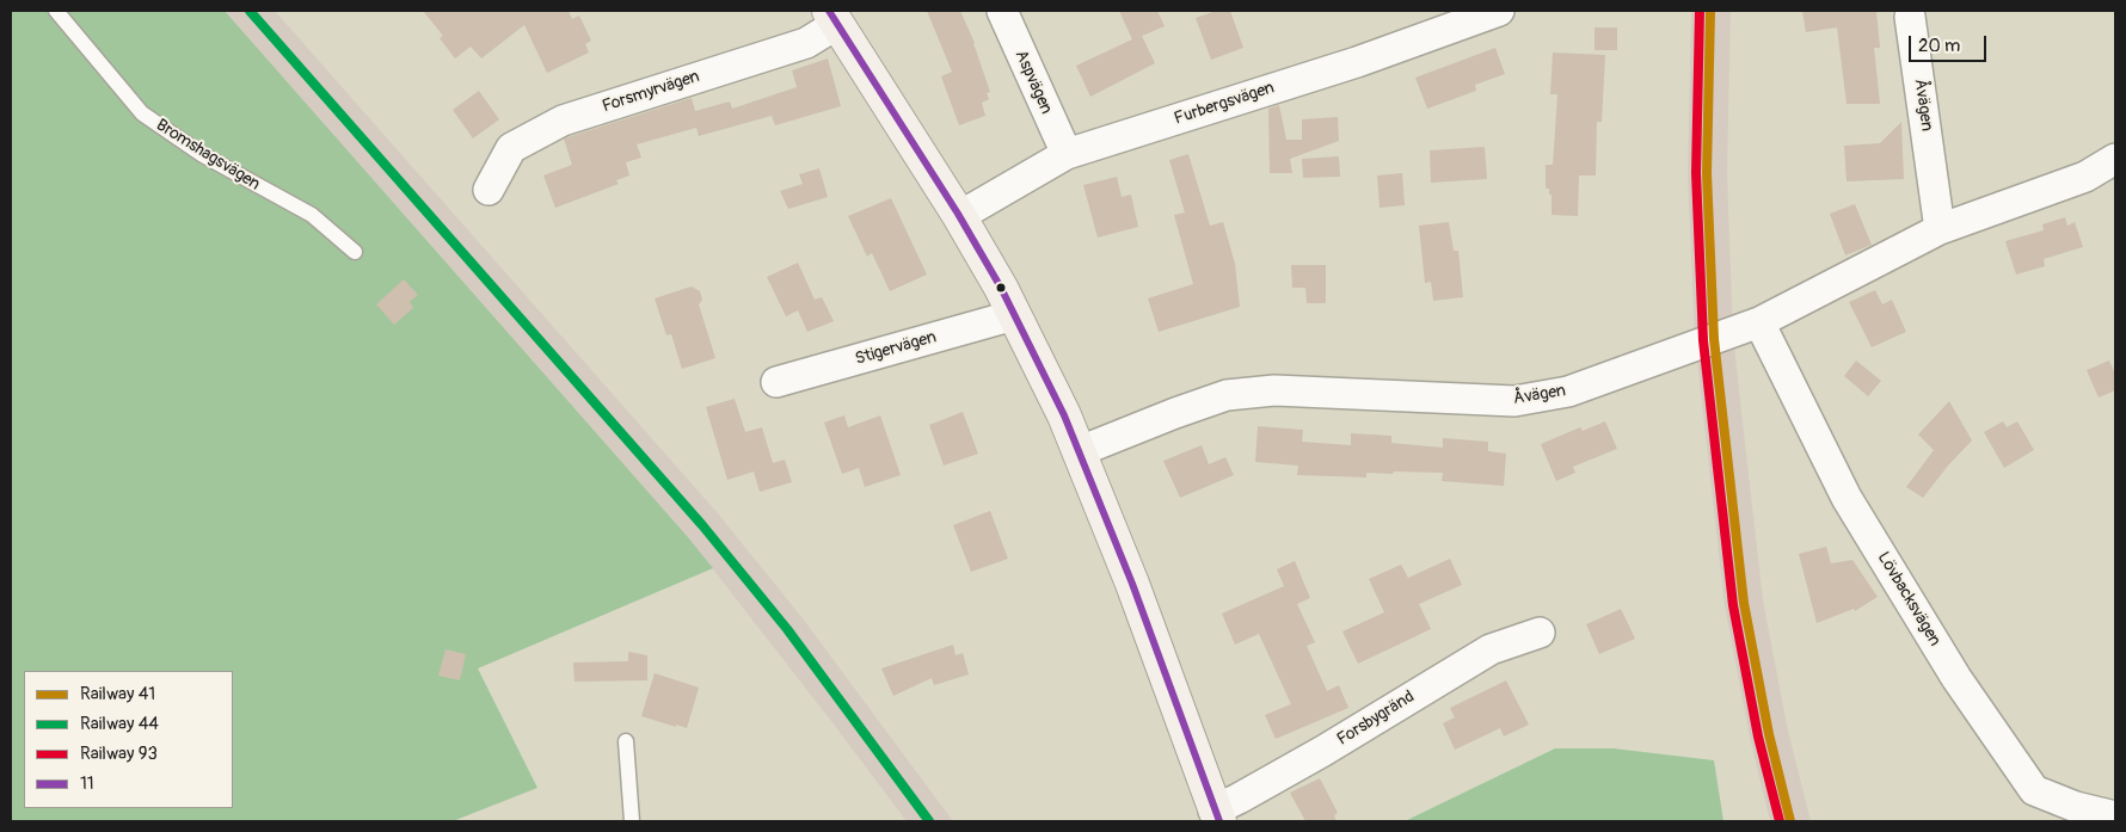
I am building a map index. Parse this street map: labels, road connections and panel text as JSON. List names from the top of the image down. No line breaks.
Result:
{"streets":{"street":["Aspvägen","Forsmyrvägen","Furbergsvägen","Åvägen","Stigervägen","Lövbacksvägen","Forsbygränd"],"lane":["Bromshagsvägen"]},"crossings":[["Aspvägen","Furbergsvägen"],["Åvägen","Lövbacksvägen"]],"lines":["rail line 41","rail line 44","rail line 93","transit line 11"],"legend":["Railway 41","Railway 44","Railway 93","11"],"scale_bar":"20 m"}
